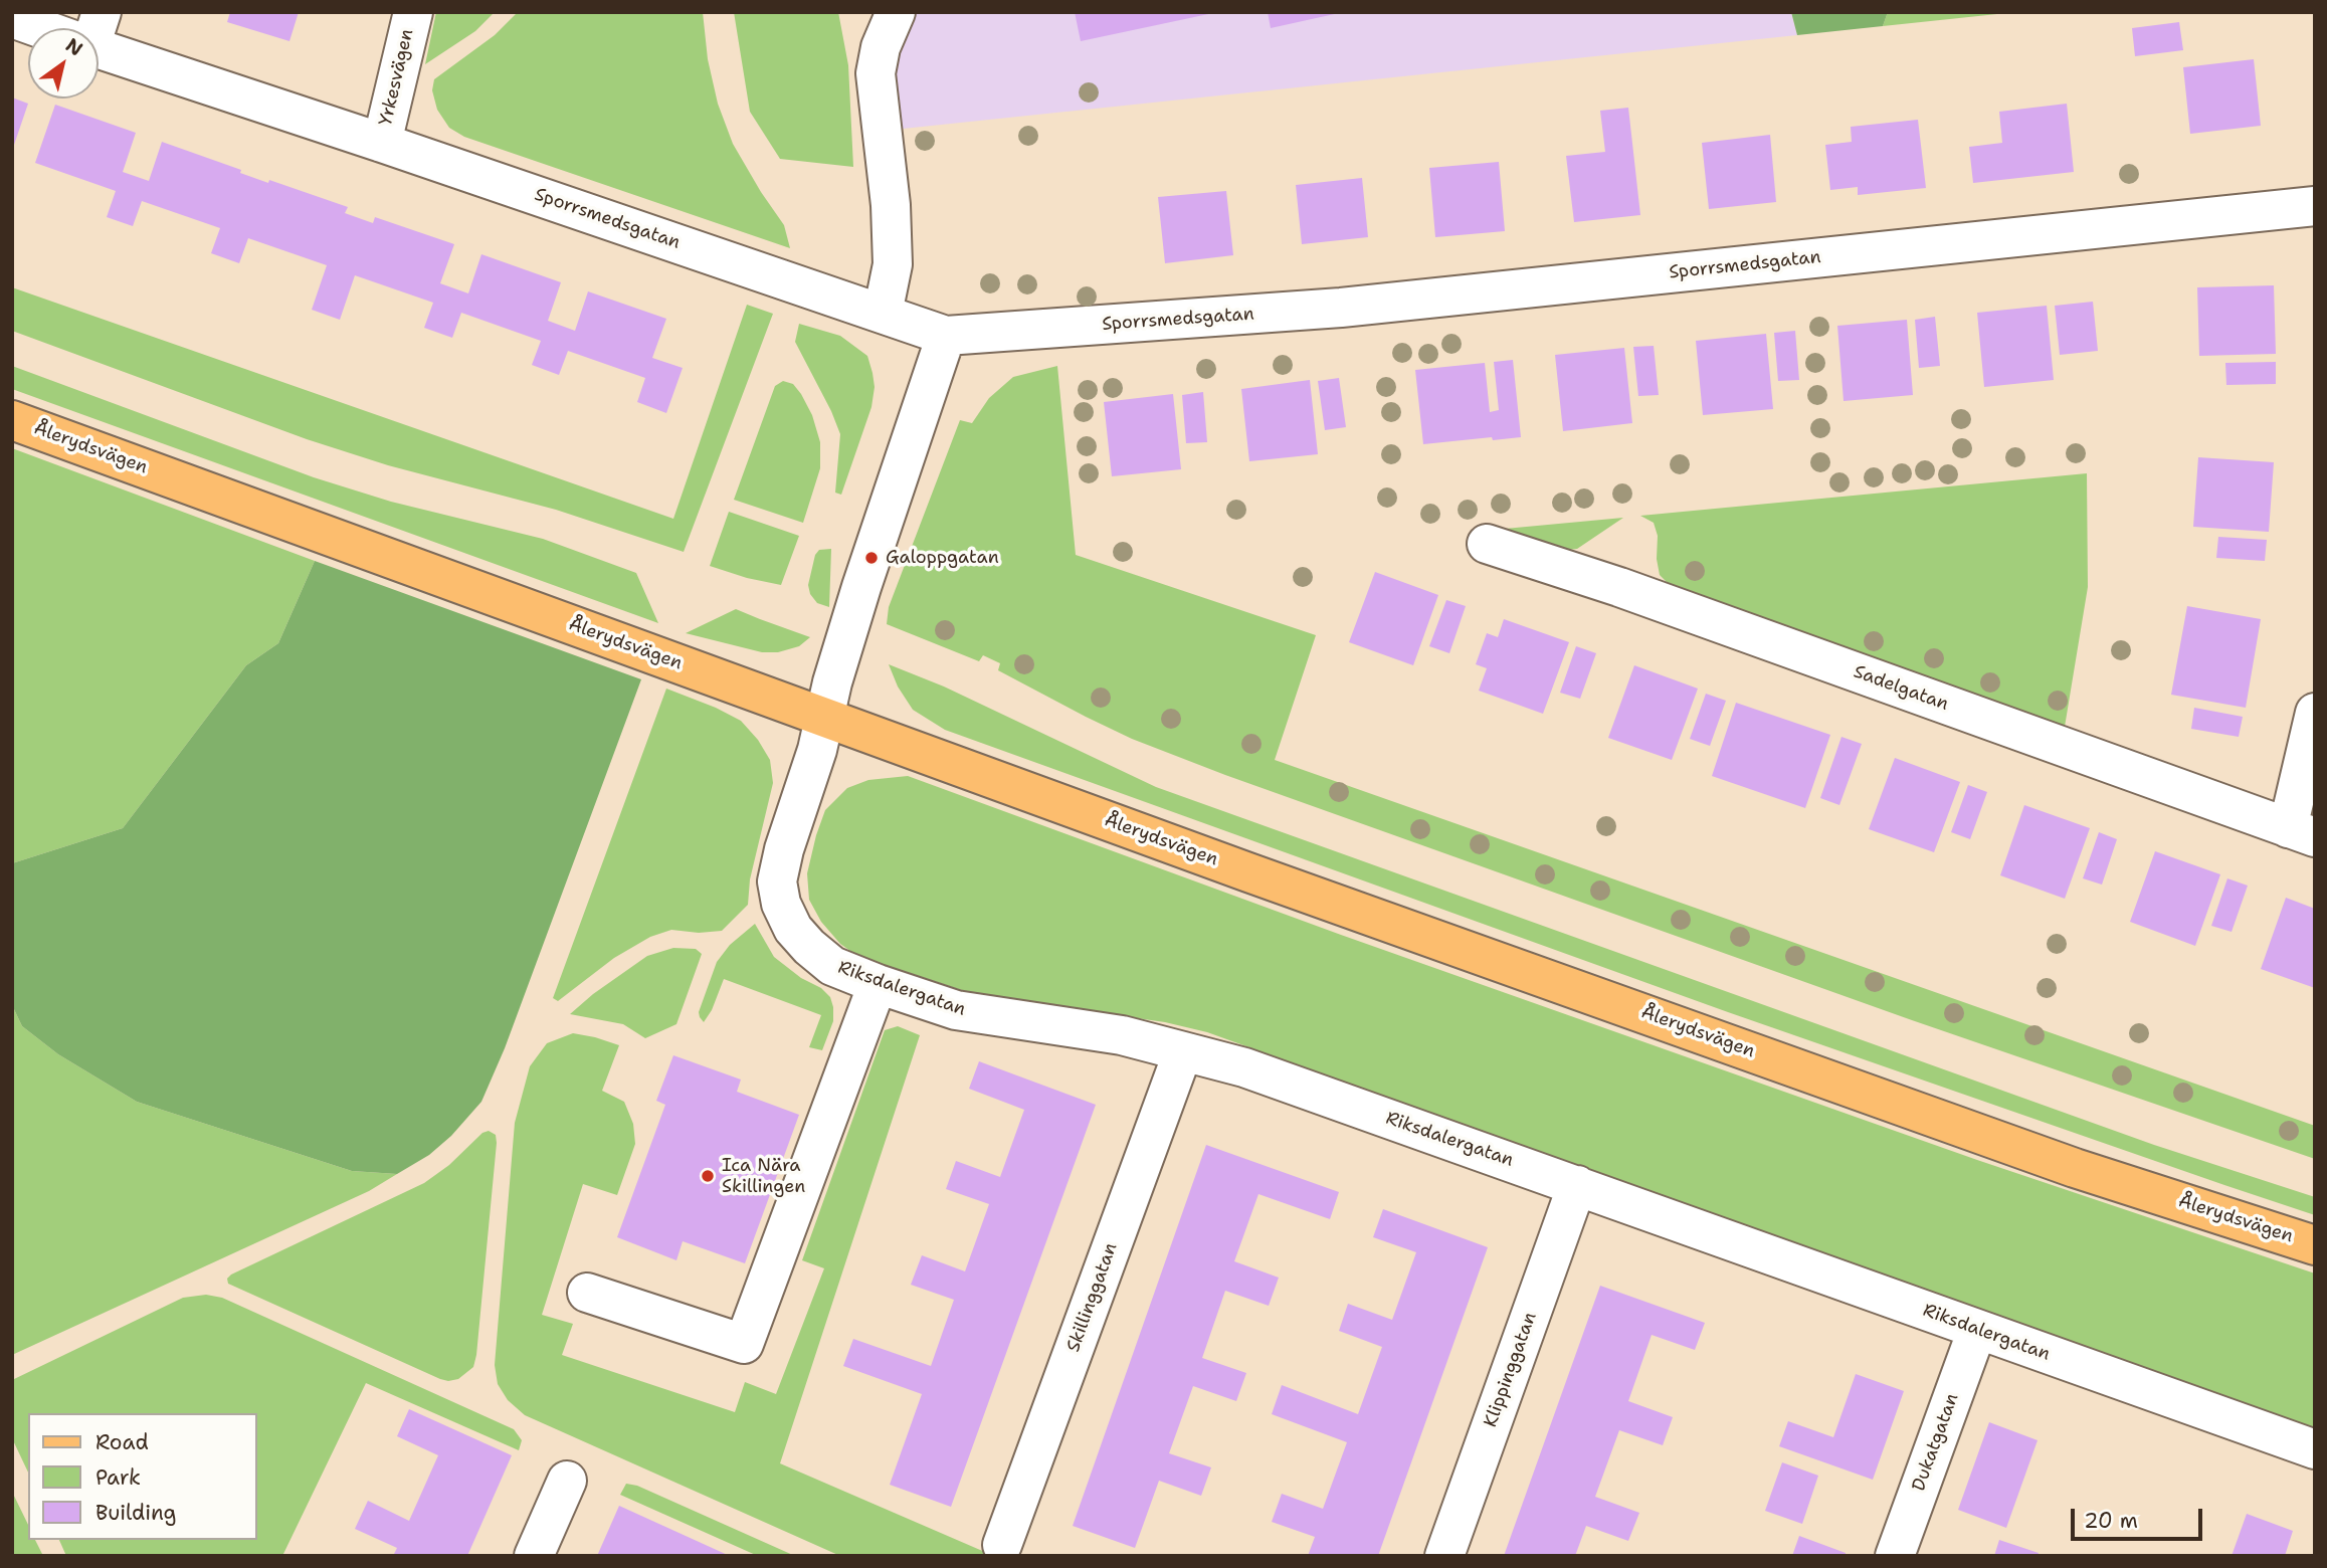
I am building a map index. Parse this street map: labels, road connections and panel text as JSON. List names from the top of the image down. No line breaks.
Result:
{"streets":{"main road":["Ålerydsvägen"],"street":["Yrkesvägen","Sporrsmedsgatan","Sadelgatan","Riksdalergatan","Skillinggatan","Klippinggatan","Dukatgatan"]},"crossings":[["Yrkesvägen","Sporrsmedsgatan"],["Ålerydsvägen","Riksdalergatan"],["Riksdalergatan","Skillinggatan"],["Riksdalergatan","Klippinggatan"],["Riksdalergatan","Dukatgatan"]],"places":["Galoppgatan","Ica Nära Skillingen"],"legend":["Road","Park","Building"],"scale_bar":"20 m","north":"top right"}
